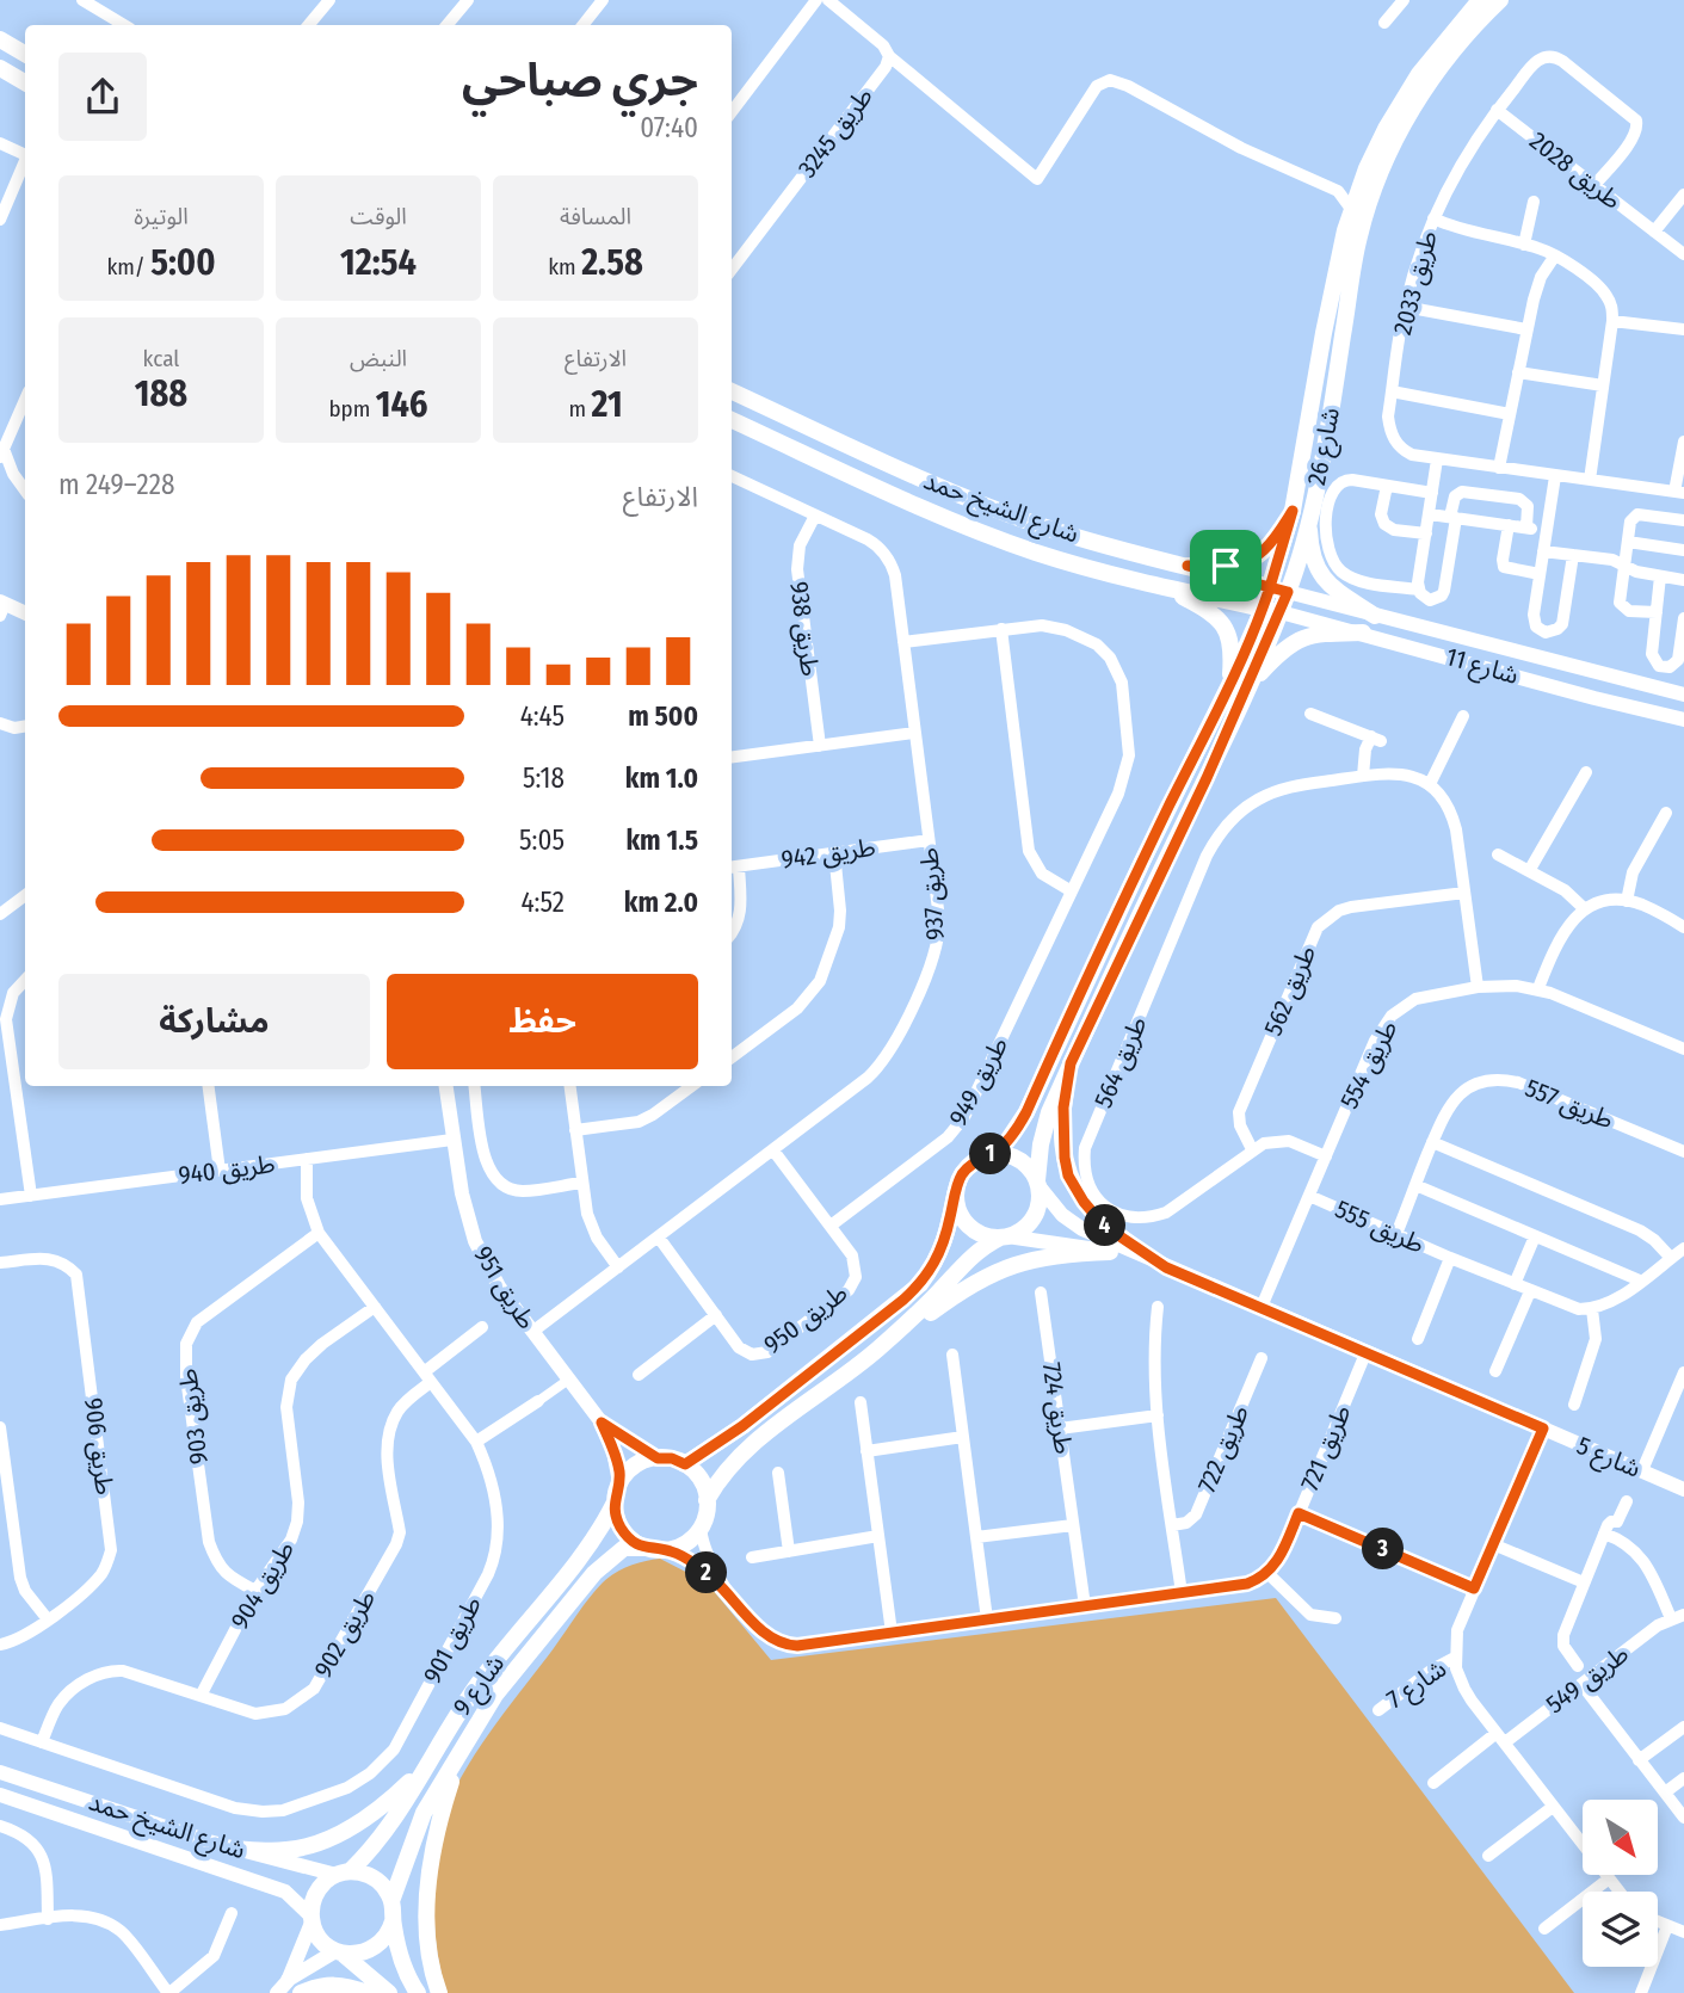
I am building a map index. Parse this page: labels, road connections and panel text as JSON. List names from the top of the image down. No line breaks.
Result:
{"streets":{"main road":["شارع 26","شارع الشيخ حمد","شارع 9"],"street":["طريق 3245","طريق 2028","طريق 2033","طريق 938","شارع 11","طريق 942","طريق 937","طريق 562","طريق 564","طريق 554","طريق 949","طريق 557","طريق 940","طريق 555","طريق 951","طريق 950","طريق 724","طريق 903","طريق 906","طريق 721","طريق 722","شارع 5","طريق 904","طريق 902","طريق 901","طريق 549","شارع 7"]},"crossings":[["طريق 2028","طريق 2033"],["شارع 26","شارع الشيخ حمد"],["شارع 26","شارع 11"],["شارع 26","شارع 5"],["شارع الشيخ حمد","شارع 11"],["شارع الشيخ حمد","شارع 9"],["طريق 938","طريق 937"],["طريق 942","طريق 937"],["طريق 937","طريق 949"],["طريق 937","طريق 951"],["طريق 937","طريق 950"],["طريق 562","طريق 564"],["طريق 564","طريق 554"],["طريق 554","طريق 555"],["طريق 554","شارع 5"],["طريق 949","طريق 950"],["طريق 557","طريق 555"],["طريق 940","طريق 951"],["طريق 940","طريق 901"],["طريق 951","شارع 9"],["طريق 903","طريق 904"],["طريق 903","طريق 901"],["طريق 721","شارع 5"],["شارع 5","شارع 7"],["طريق 904","طريق 902"],["طريق 904","طريق 901"],["طريق 902","طريق 901"],["طريق 549","شارع 7"]],"north":"bottom right","page":{"heading":["جري صباحي","07:40"],"stats":[["المسافة","2.58 km"],["الوقت","12:54"],["الوتيرة","5:00 /km"],["الارتفاع","21 m"],["النبض","146 bpm"],["kcal","188"]],"chart":["الارتفاع","228–249 m"],"list":[{"name":"500 m","note":"4:45"},{"name":"1.0 km","note":"5:18"},{"name":"1.5 km","note":"5:05"},{"name":"2.0 km","note":"4:52"}],"buttons":["حفظ","مشاركة"],"pins":["1","4","3","2"]}}
